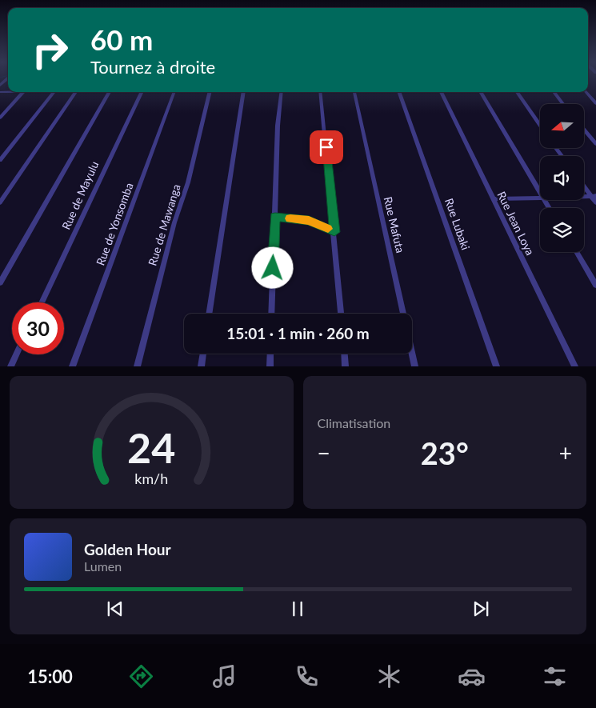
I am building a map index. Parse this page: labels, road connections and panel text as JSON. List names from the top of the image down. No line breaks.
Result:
{"streets":{"street":["Rue de Mayulu","Rue Jean Loya","Rue de Yonsomba","Rue Lubaki","Rue de Mawanga","Rue Mafuta"]},"north":"left","page":{"turn":["60 m","Tournez à droite"],"limit":"30","trip":"15:01 · 1 min · 260 m","tile":"Climatisation","heat":["−","23°","+"],"song":["Golden Hour","Lumen"],"tabs":"15:00","gauge":["24","km/h"]}}
